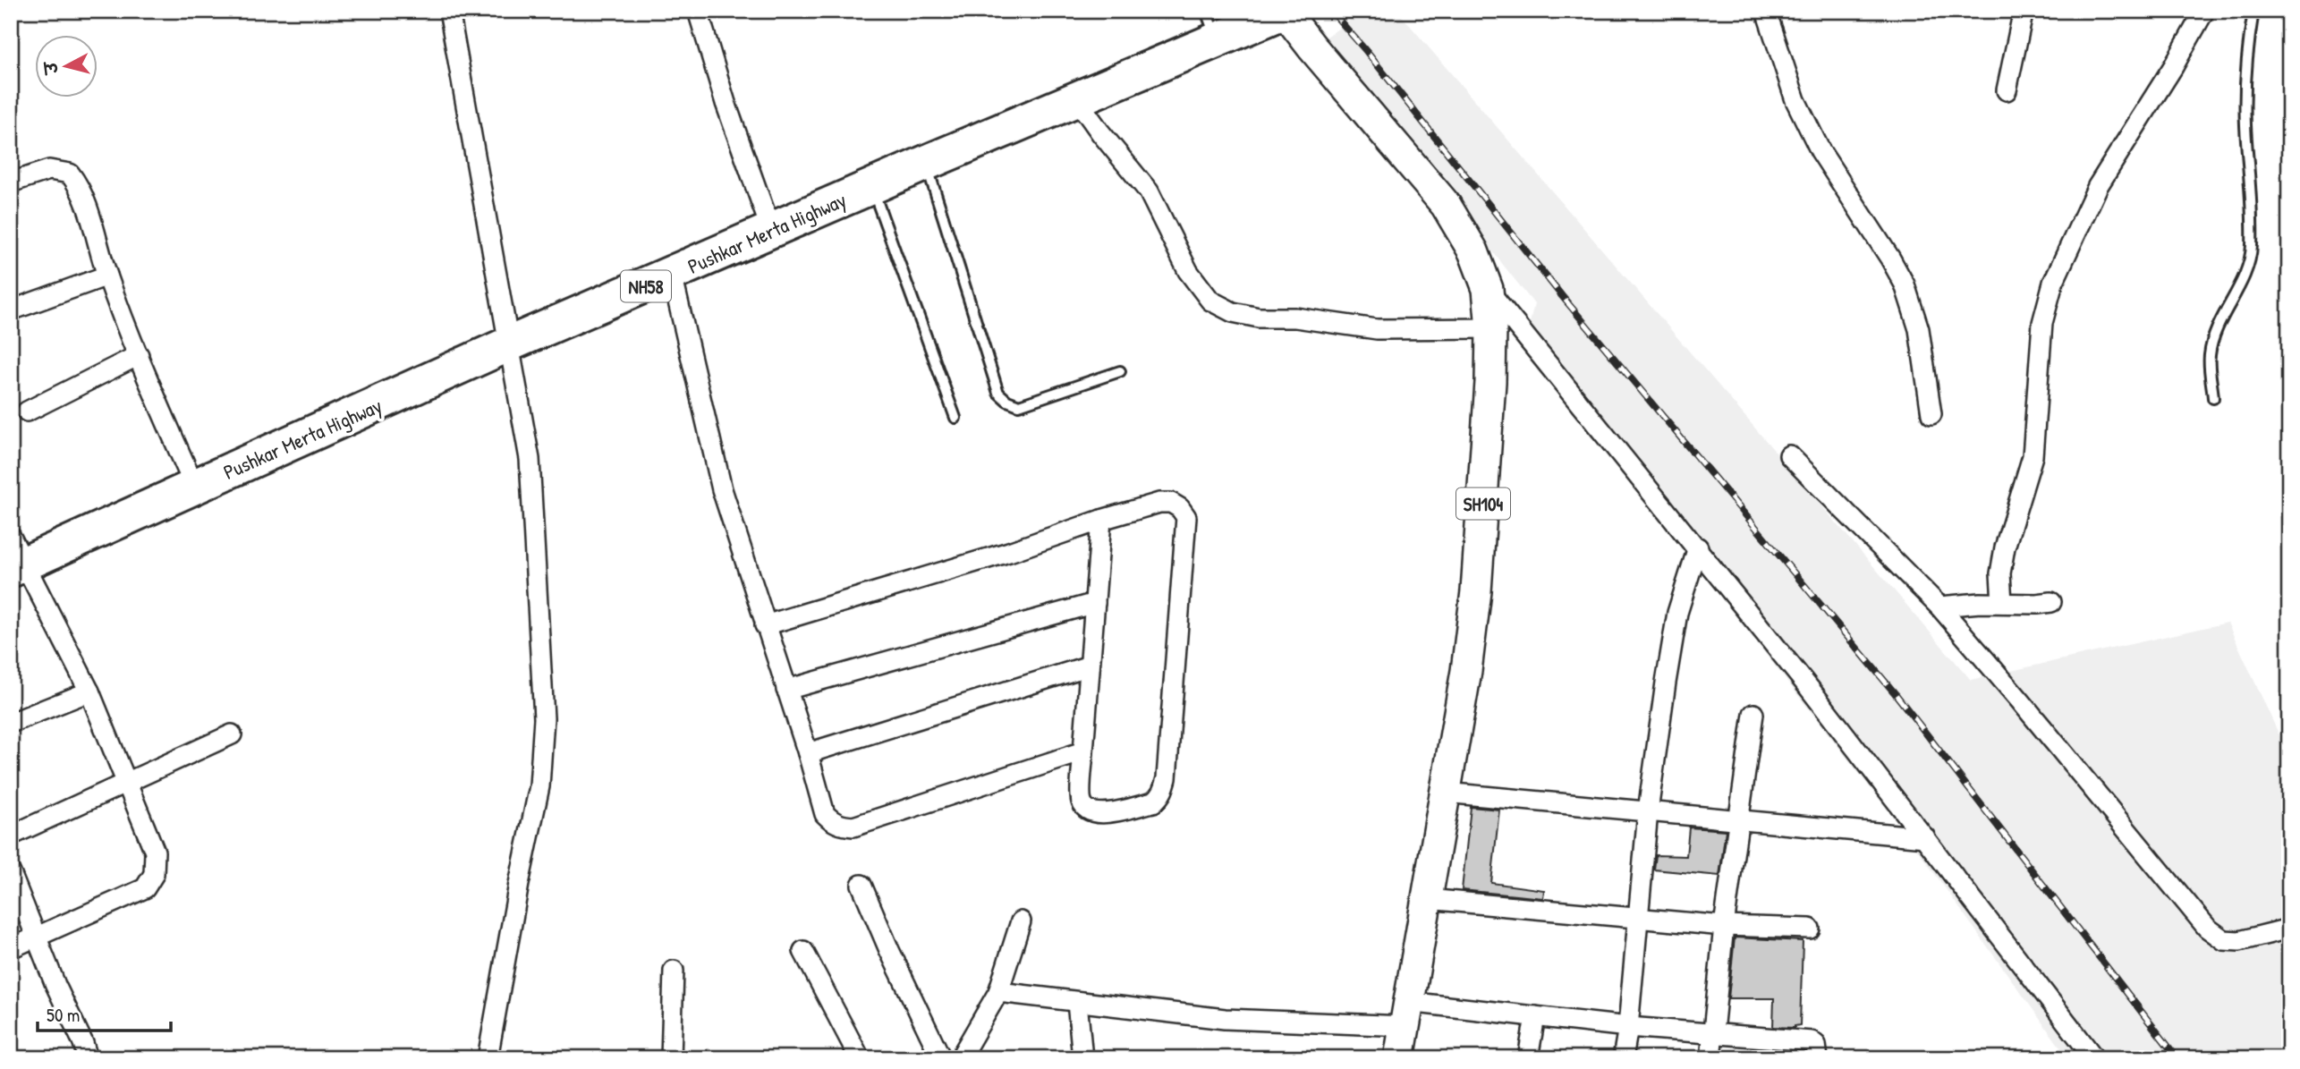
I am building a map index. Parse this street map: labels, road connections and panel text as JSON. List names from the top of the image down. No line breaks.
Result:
{"streets":{"highway":["Pushkar Merta Highway","NH58"],"main road":["SH104"]},"crossings":[["Pushkar Merta Highway","SH104"]],"scale_bar":"50 m","north":"left"}
